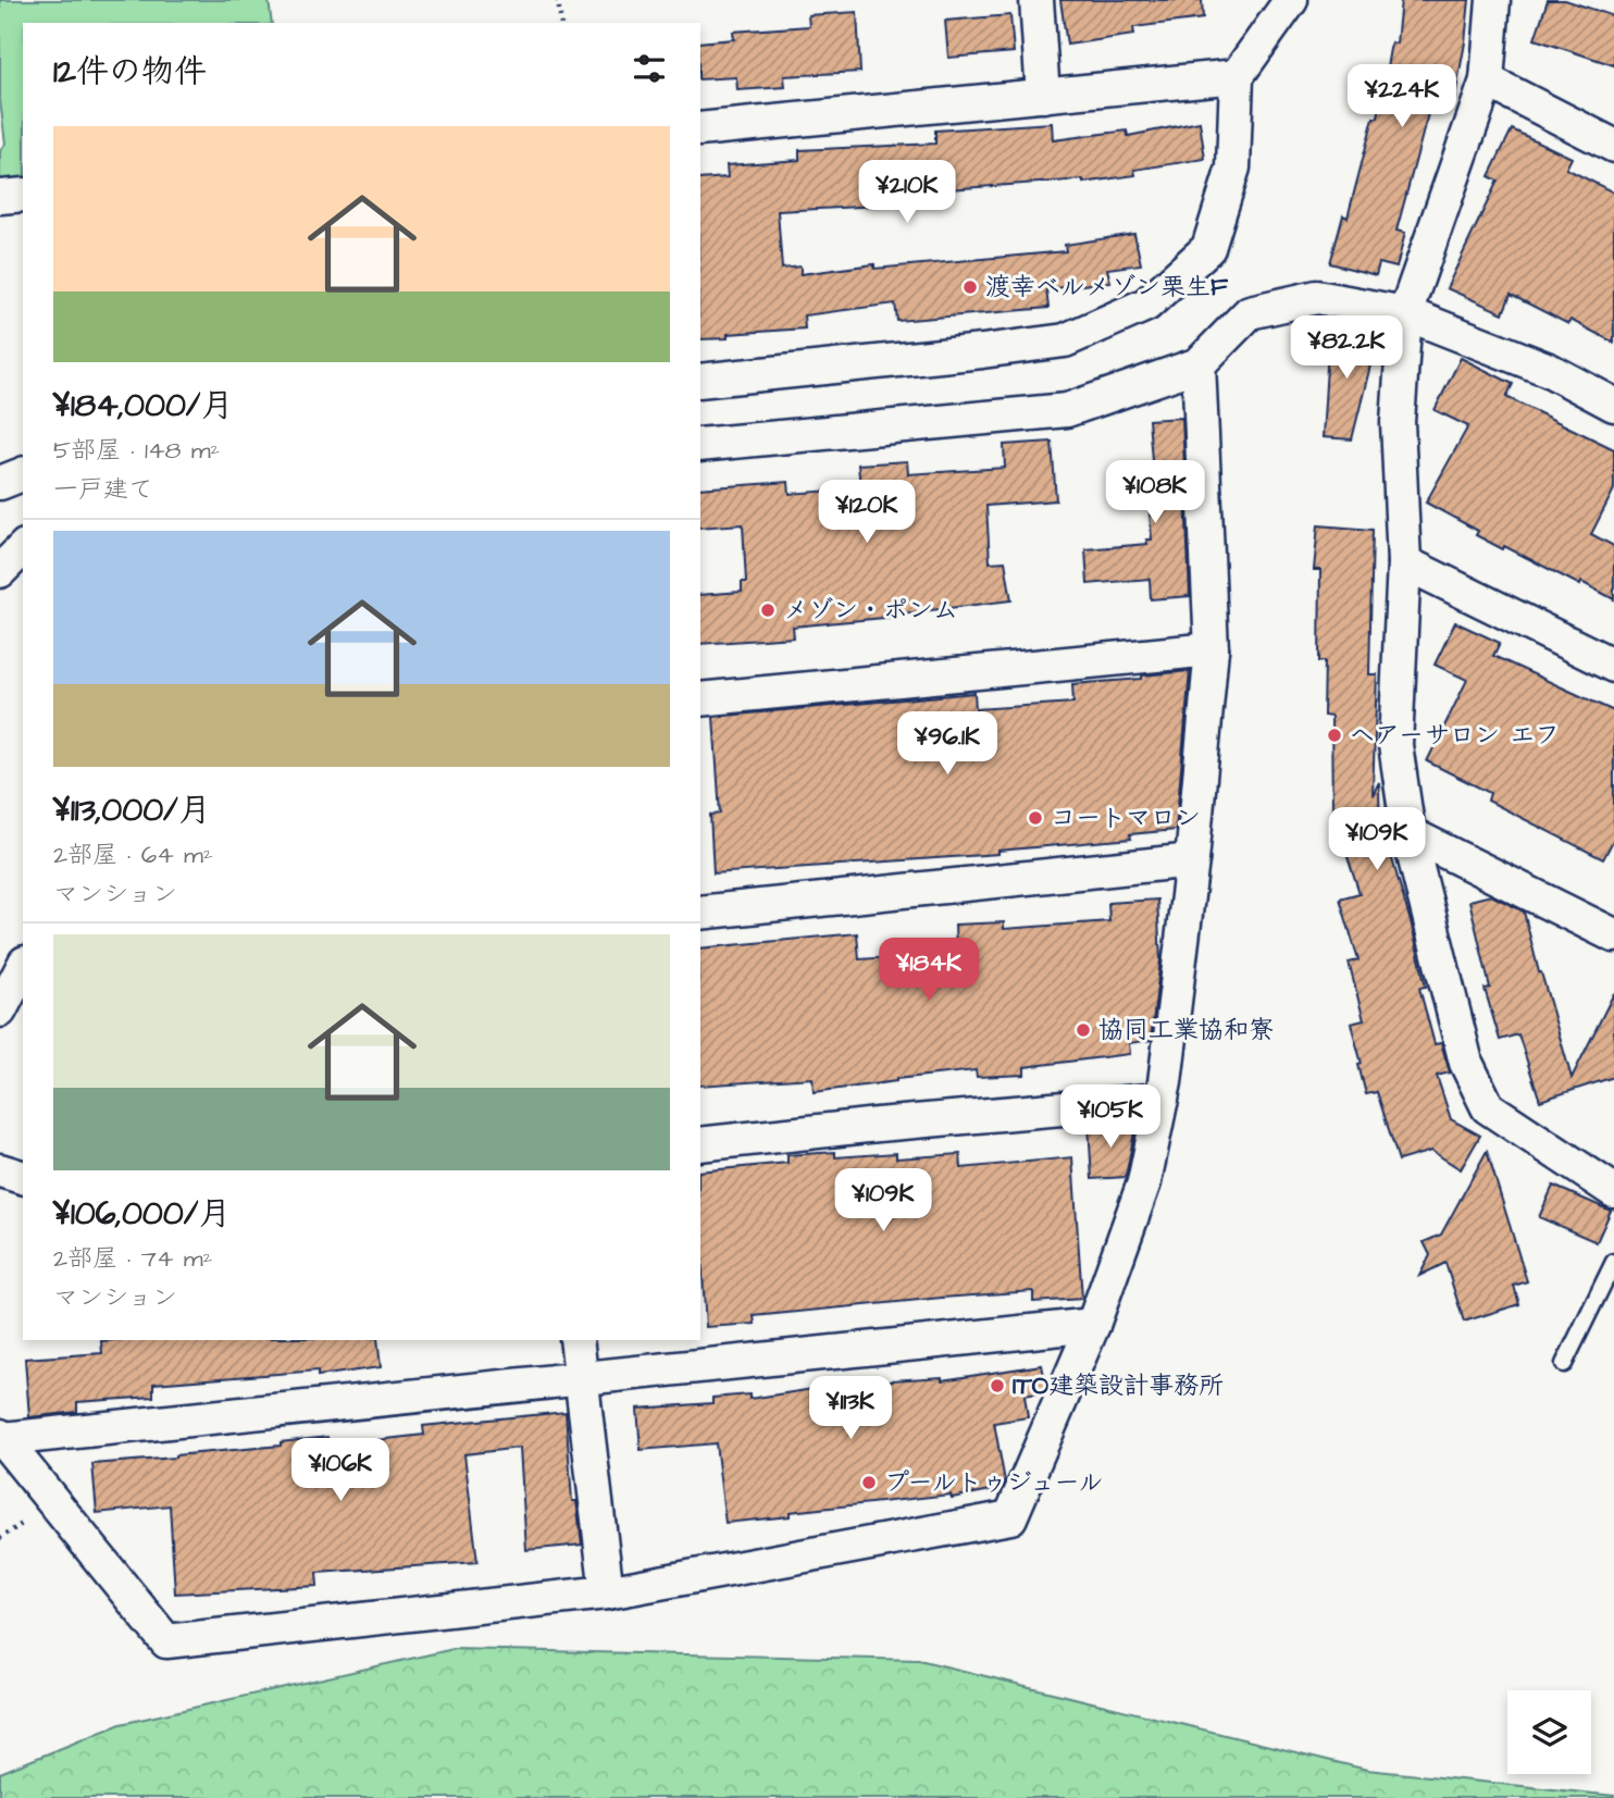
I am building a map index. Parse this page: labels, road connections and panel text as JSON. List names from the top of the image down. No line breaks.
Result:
{"places":["渡幸ベルメゾン栗生F","メゾン・ポンム","ヘアーサロン エフ","コートマロン","協同工業協和寮","ITO建築設計事務所","プールトゥジュール"],"page":{"heading":"12件の物件","price":["¥224K","¥210K","¥82.2K","¥108K","¥120K","¥96.1K","¥109K","¥184K","¥105K","¥109K","¥113K","¥106K"],"list":[{"name":"¥184,000/月","note":"5部屋 · 148 m² · 一戸建て"},{"name":"¥113,000/月","note":"2部屋 · 64 m² · マンション"},{"name":"¥106,000/月","note":"2部屋 · 74 m² · マンション"}]}}
